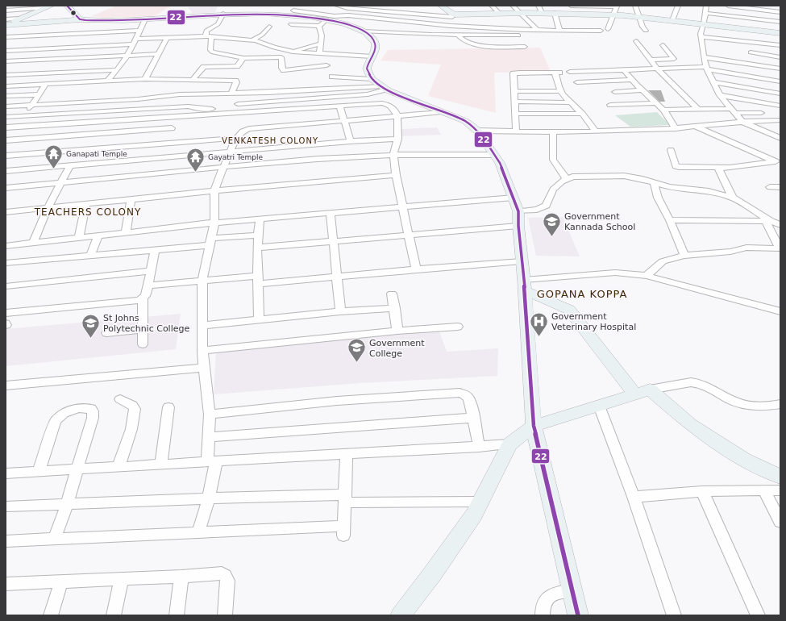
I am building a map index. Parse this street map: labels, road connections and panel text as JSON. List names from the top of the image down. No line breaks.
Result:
{"districts":["VENKATESH COLONY","TEACHERS COLONY","GOPANA KOPPA"],"places":{"temple":["Ganapati Temple","Gayatri Temple"],"school or university":["Government Kannada School","St Johns Polytechnic College","Government College"],"hospital":["Government Veterinary Hospital"]},"lines":["transit line 22"]}
